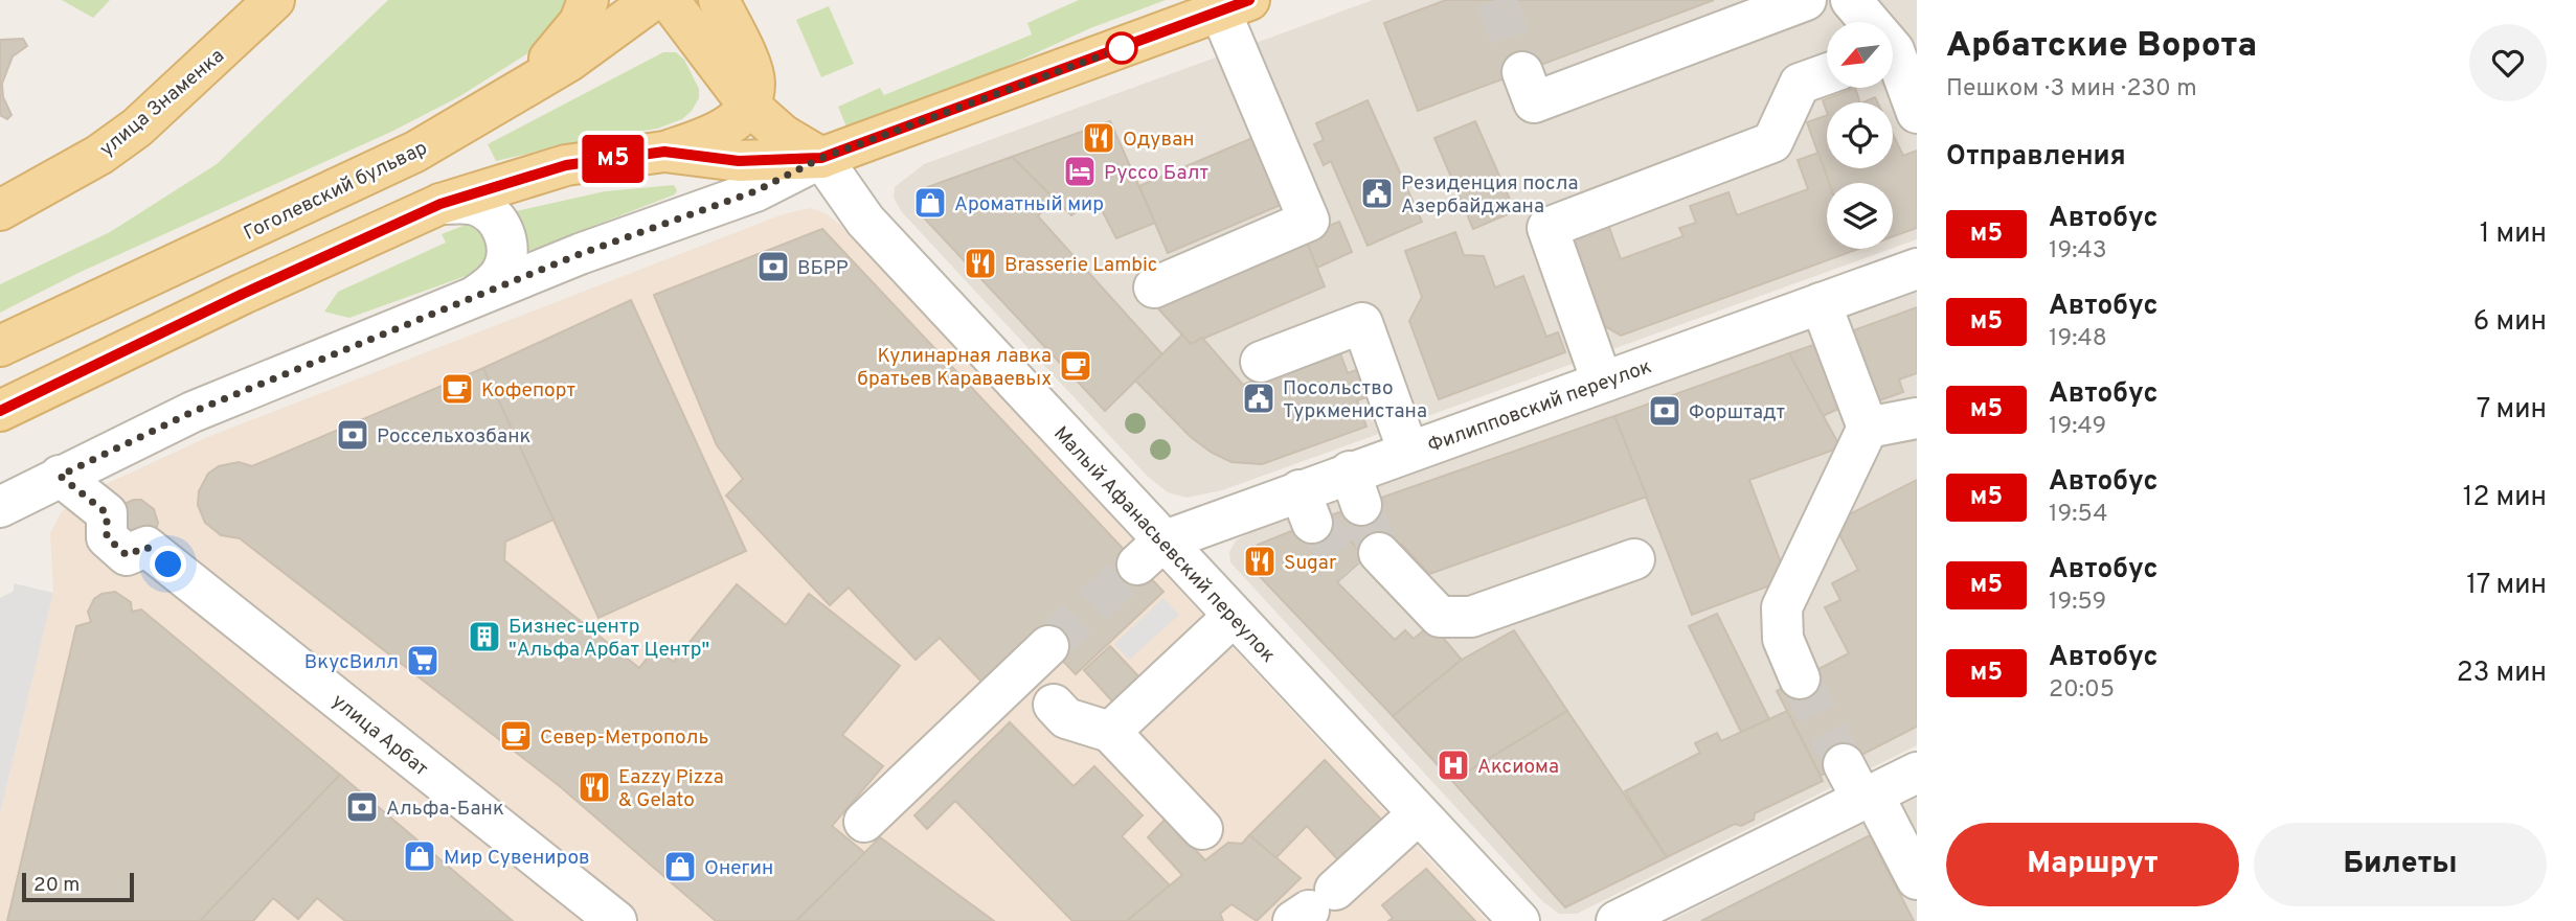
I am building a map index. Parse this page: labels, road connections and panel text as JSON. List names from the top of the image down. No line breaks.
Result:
{"streets":{"main road":["улица Знаменка","Гоголевский бульвар"],"street":["Филипповский переулок","Малый Афанасьевский переулок","улица Арбат"]},"crossings":[["Филипповский переулок","Малый Афанасьевский переулок"]],"places":{"restaurant":["Одуван","Brasserie Lambic","Sugar","Eazzy Pizza & Gelato"],"hotel":["Руссо Балт"],"public building":["Резиденция посла Азербайджана","Посольство Туркменистана"],"shop":["Ароматный мир","Мир Сувениров","Онегин"],"bank":["ВБРР","Форштадт","Россельхозбанк","Альфа-Банк"],"cafe":["Кулинарная лавка братьев Караваевых","Кофепорт","Север-Метрополь"],"building":["Бизнес-центр \"Альфа Арбат Центр\""],"supermarket":["ВкусВилл"],"hospital":["Аксиома"]},"lines":["bus line м5"],"scale_bar":"20 m","north":"bottom left","page":{"on_map":"м5","heading":[["Арбатские Ворота","Пешком · 3 мин · 230 m"],"Отправления"],"list":[{"mark":"м5","name":"Автобус","note":"19:43","value":"1 мин"},{"mark":"м5","name":"Автобус","note":"19:48","value":"6 мин"},{"mark":"м5","name":"Автобус","note":"19:49","value":"7 мин"},{"mark":"м5","name":"Автобус","note":"19:54","value":"12 мин"},{"mark":"м5","name":"Автобус","note":"19:59","value":"17 мин"},{"mark":"м5","name":"Автобус","note":"20:05","value":"23 мин"}],"buttons":["Маршрут","Билеты"],"scale":"20 m"}}
